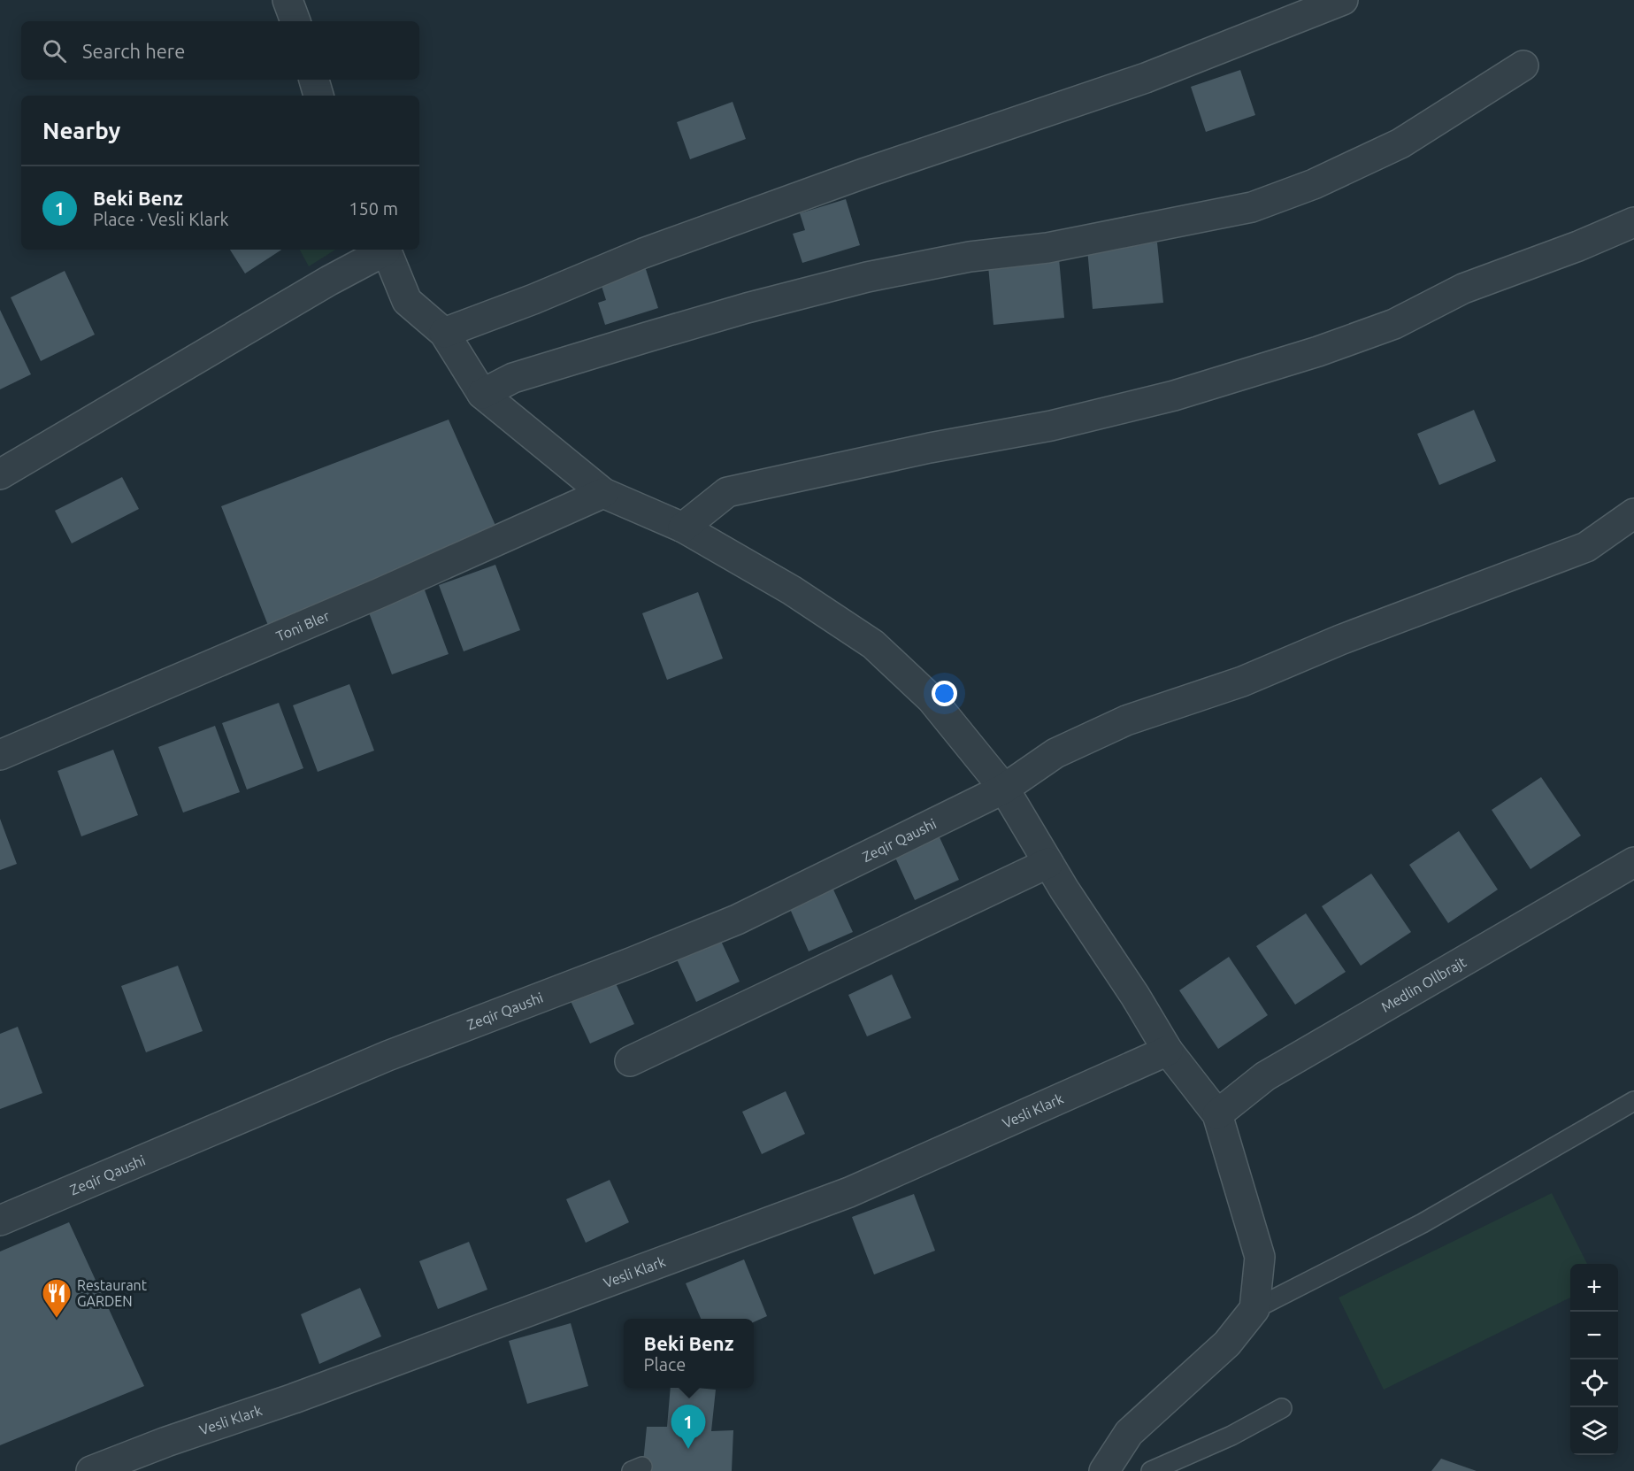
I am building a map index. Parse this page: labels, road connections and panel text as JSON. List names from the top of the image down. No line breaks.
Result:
{"streets":{"street":["Toni Bler","Zeqir Qaushi","Medlin Ollbrajt","Vesli Klark"]},"places":{"restaurant":["Restaurant GARDEN"]},"page":{"search":"Search here","heading":"Nearby","list":[{"mark":"1","name":"Beki Benz","note":"Place · Vesli Klark","value":"150 m"}],"map_buttons":["+","−"],"popup":["Beki Benz","Place"],"pins":"1"}}
